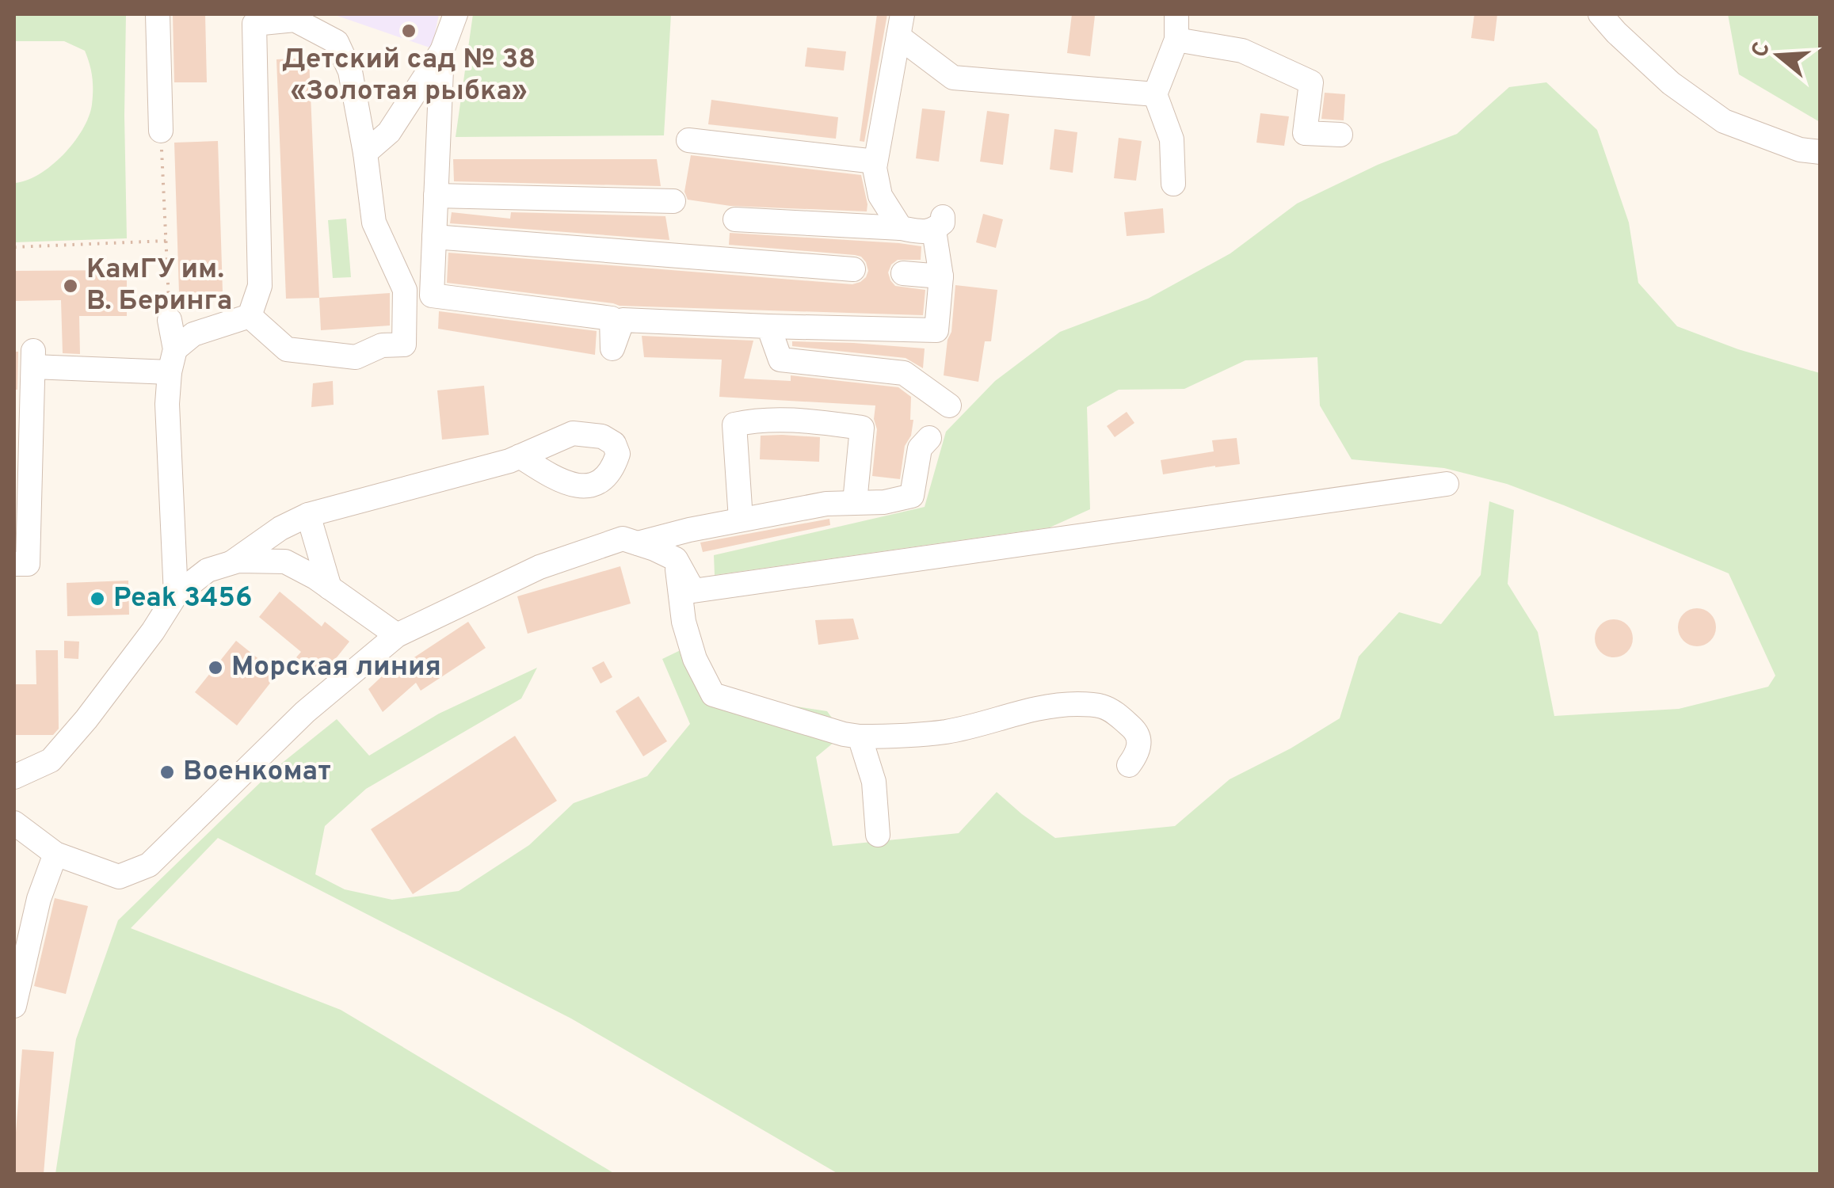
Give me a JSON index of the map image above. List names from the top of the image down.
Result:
{
  "places": [
    "Детский сад № 38 «Золотая рыбка»",
    "КамГУ им. В. Беринга",
    "Peak 3456",
    "Морская линия",
    "Военкомат"
  ],
  "north": "left"
}
